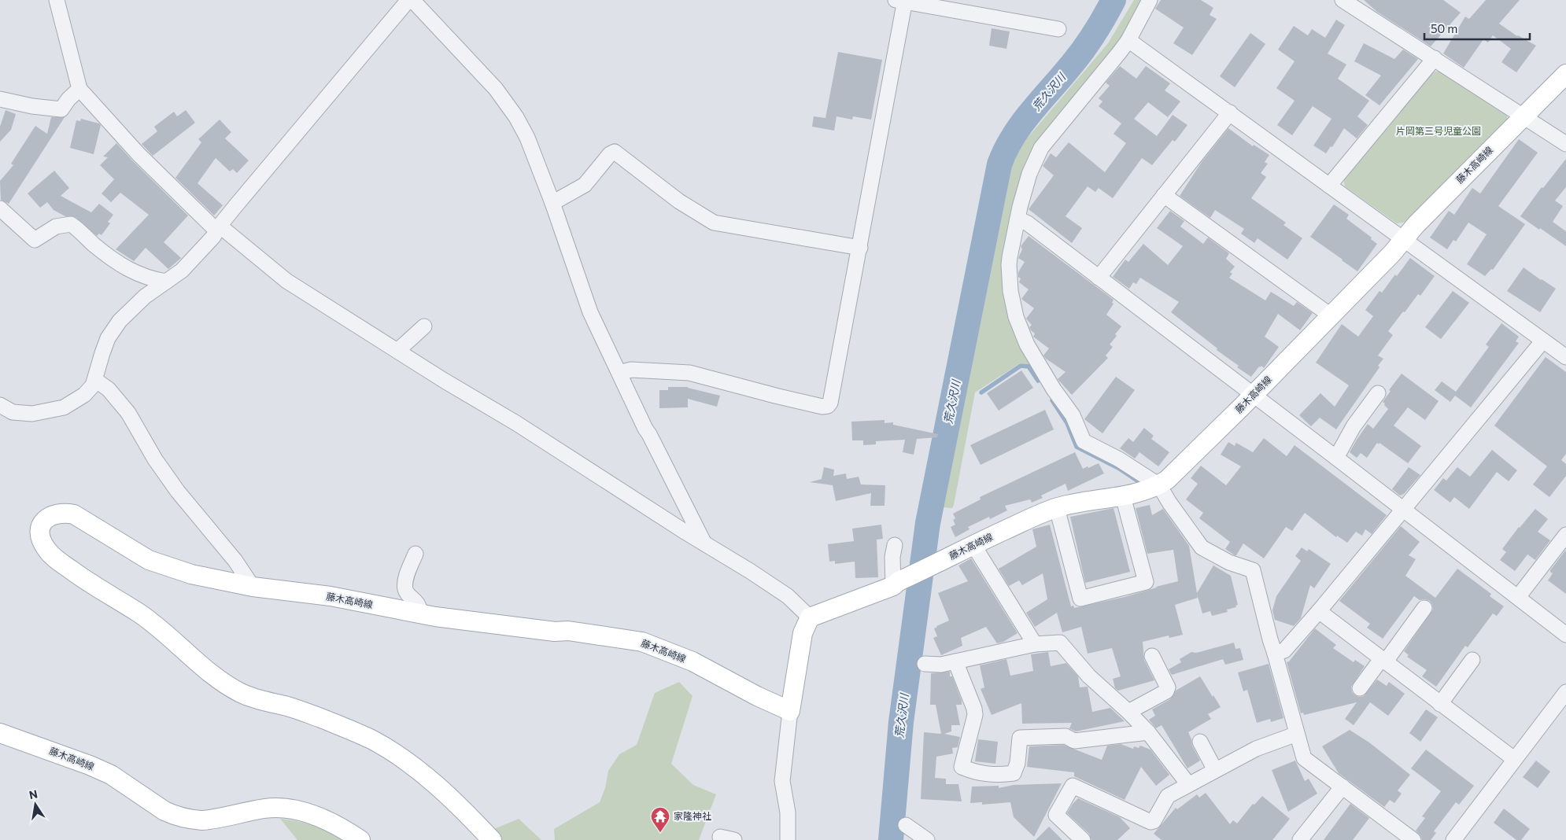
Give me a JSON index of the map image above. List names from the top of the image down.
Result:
{
  "streets": {
    "main road": ["藤木高崎線"]
  },
  "water": ["荒久沢川"],
  "parks": ["片岡第三号児童公園"],
  "places": {
    "temple": ["家隆神社"]
  },
  "scale_bar": "50 m",
  "north": "top"
}
